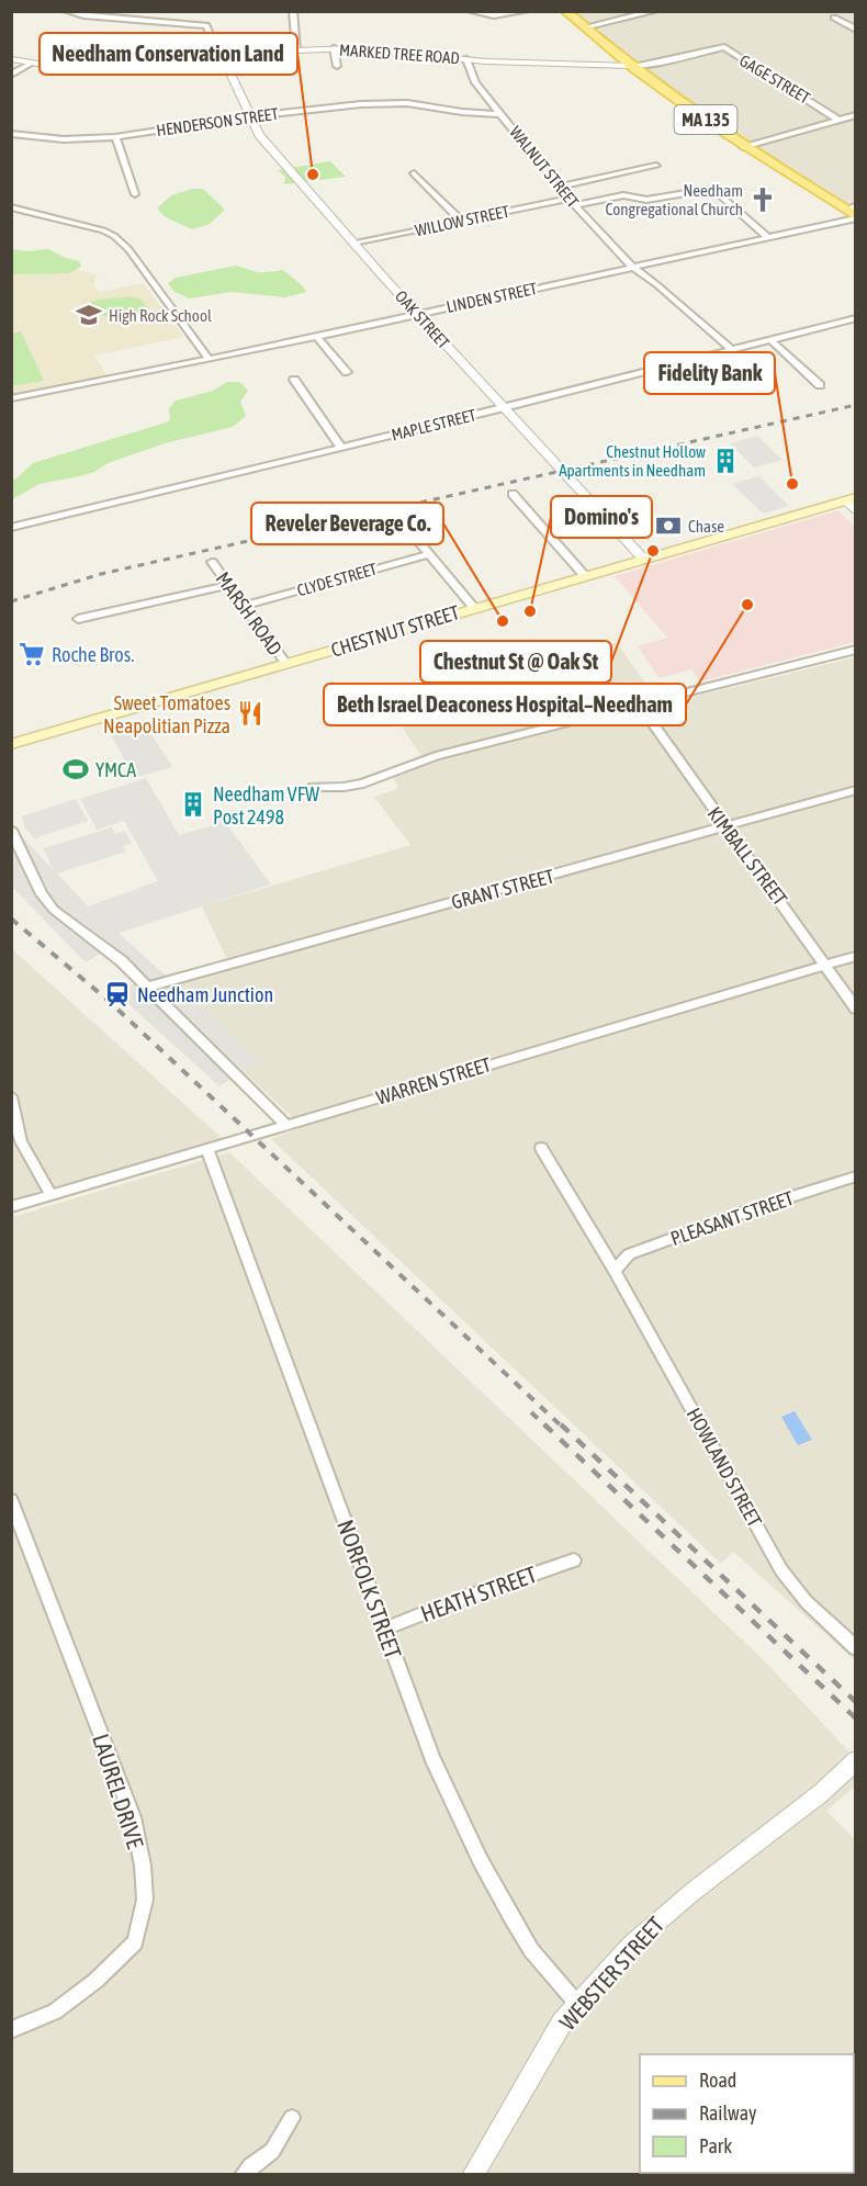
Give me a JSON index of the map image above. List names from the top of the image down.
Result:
{
  "streets": {
    "main road": ["MA 135", "CHESTNUT STREET"],
    "street": [
      "MARKED TREE ROAD",
      "GAGE STREET",
      "HENDERSON STREET",
      "WALNUT STREET",
      "WILLOW STREET",
      "LINDEN STREET",
      "OAK STREET",
      "MAPLE STREET",
      "CLYDE STREET",
      "MARSH ROAD",
      "KIMBALL STREET",
      "GRANT STREET",
      "WARREN STREET",
      "PLEASANT STREET",
      "HOWLAND STREET",
      "NORFOLK STREET",
      "HEATH STREET",
      "LAUREL DRIVE",
      "WEBSTER STREET"
    ]
  },
  "crossings": [
    ["MARKED TREE ROAD", "GAGE STREET"],
    ["MARKED TREE ROAD", "MA 135"],
    ["MARKED TREE ROAD", "WALNUT STREET"],
    ["MARKED TREE ROAD", "OAK STREET"],
    ["GAGE STREET", "MA 135"],
    ["MA 135", "LINDEN STREET"],
    ["HENDERSON STREET", "WALNUT STREET"],
    ["HENDERSON STREET", "OAK STREET"],
    ["WALNUT STREET", "WILLOW STREET"],
    ["WALNUT STREET", "LINDEN STREET"],
    ["WALNUT STREET", "MAPLE STREET"],
    ["WILLOW STREET", "LINDEN STREET"],
    ["WILLOW STREET", "OAK STREET"],
    ["LINDEN STREET", "OAK STREET"],
    ["OAK STREET", "MAPLE STREET"],
    ["OAK STREET", "CHESTNUT STREET"],
    ["CLYDE STREET", "MARSH ROAD"],
    ["MARSH ROAD", "CHESTNUT STREET"],
    ["KIMBALL STREET", "GRANT STREET"],
    ["KIMBALL STREET", "WARREN STREET"],
    ["WARREN STREET", "NORFOLK STREET"],
    ["PLEASANT STREET", "HOWLAND STREET"],
    ["NORFOLK STREET", "HEATH STREET"],
    ["NORFOLK STREET", "WEBSTER STREET"]
  ],
  "places": {
    "other": [
      "Needham Conservation Land",
      "Fidelity Bank",
      "Chestnut St @ Oak St",
      "Beth Israel Deaconess Hospital–Needham",
      "Domino's",
      "Reveler Beverage Co."
    ],
    "church": ["Needham Congregational Church"],
    "school or university": ["High Rock School"],
    "building": ["Chestnut Hollow Apartments in Needham", "Needham VFW Post 2498"],
    "bank": ["Chase"],
    "supermarket": ["Roche Bros."],
    "restaurant": ["Sweet Tomatoes Neapolitian Pizza"],
    "sports": ["YMCA"],
    "station": ["Needham Junction"]
  },
  "legend": ["Road", "Railway", "Park"]
}
